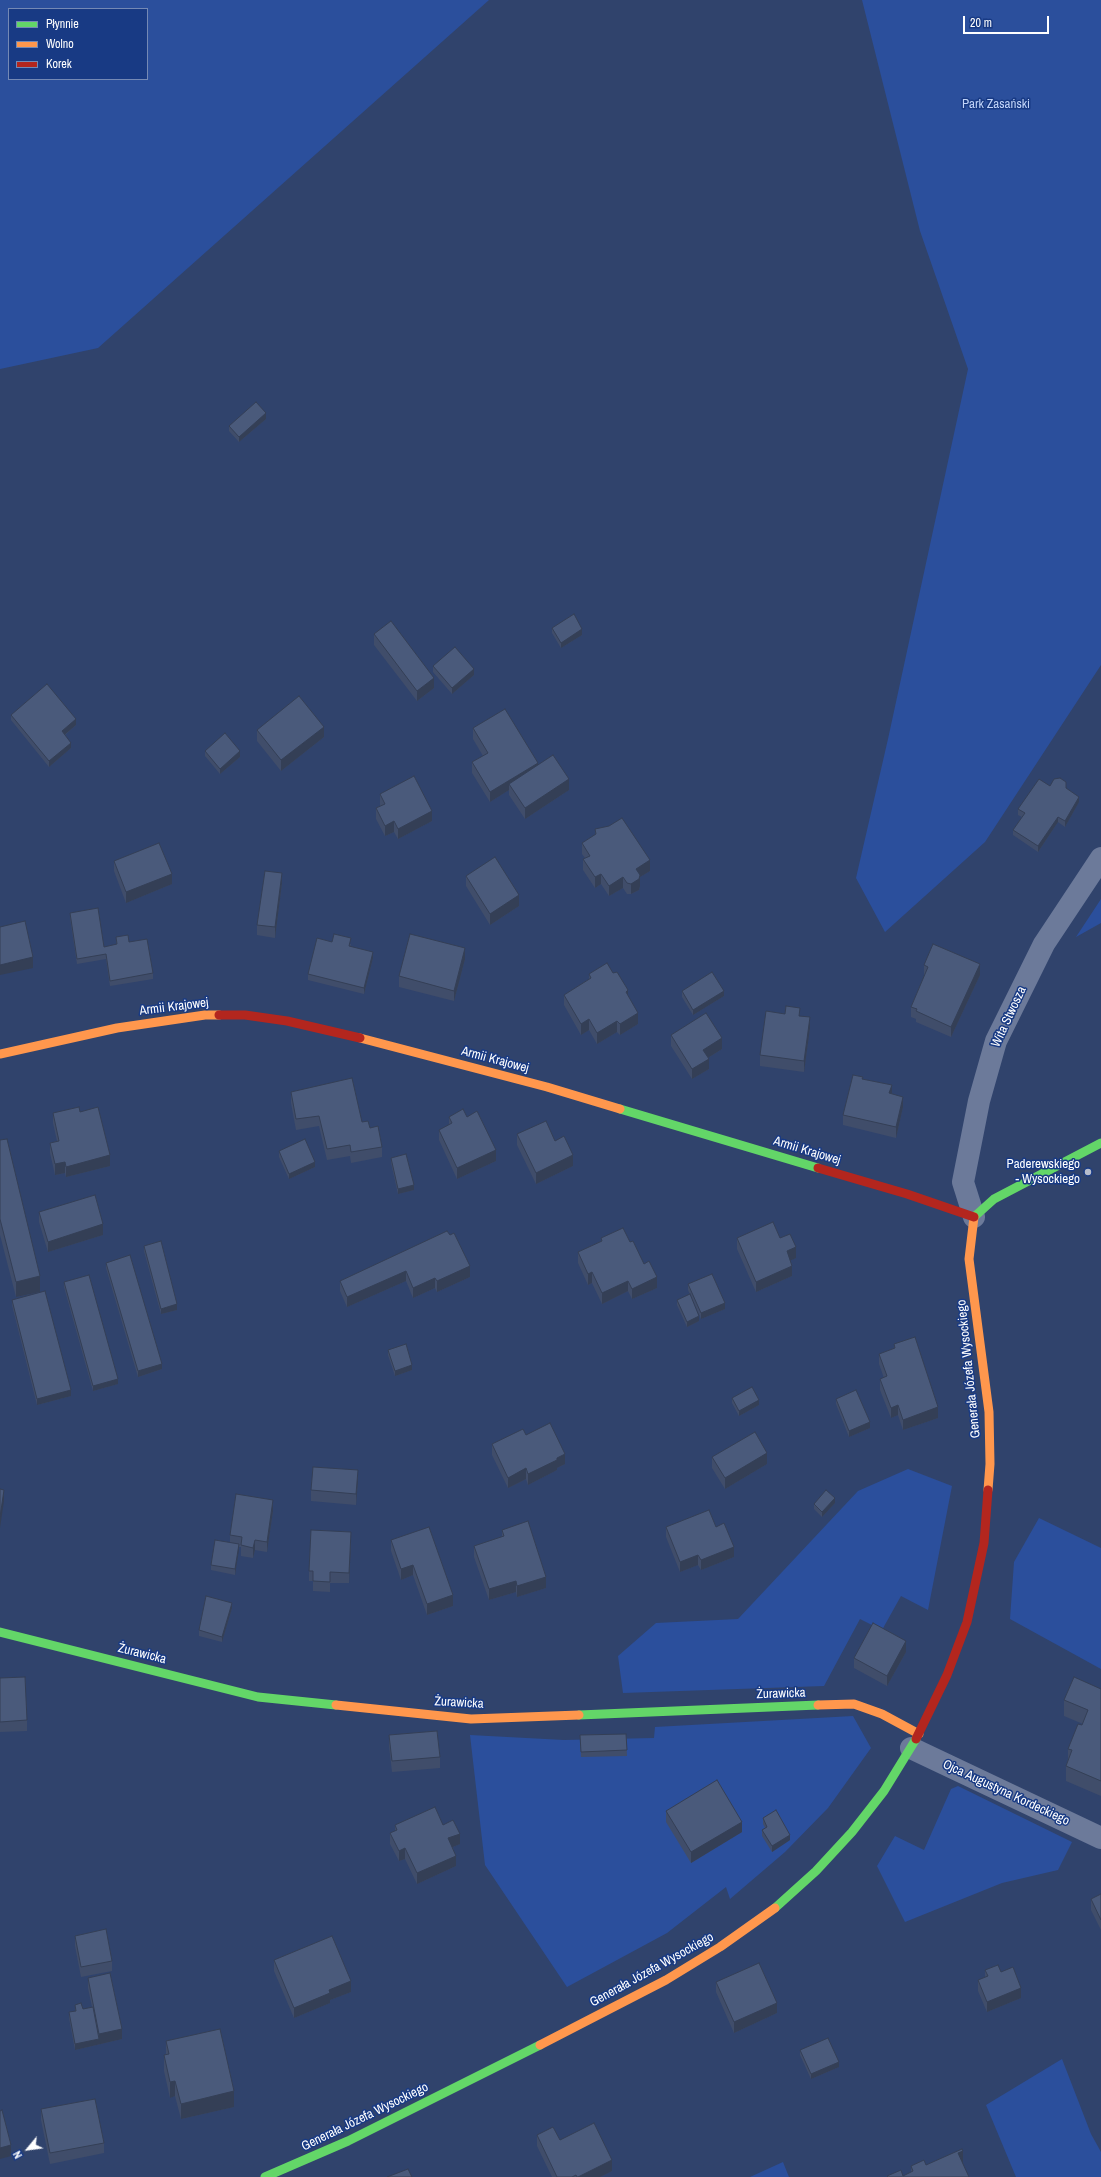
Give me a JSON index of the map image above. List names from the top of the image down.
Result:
{
  "streets": {
    "street": [
      "Armii Krajowej",
      "Wita Stwosza",
      "Generała Józefa Wysockiego",
      "Żurawicka",
      "Ojca Augustyna Kordeckiego"
    ]
  },
  "crossings": [
    ["Armii Krajowej", "Wita Stwosza"],
    ["Armii Krajowej", "Generała Józefa Wysockiego"],
    ["Wita Stwosza", "Generała Józefa Wysockiego"],
    ["Generała Józefa Wysockiego", "Żurawicka"],
    ["Generała Józefa Wysockiego", "Ojca Augustyna Kordeckiego"],
    ["Żurawicka", "Ojca Augustyna Kordeckiego"]
  ],
  "parks": ["Park Zasański"],
  "places": ["Paderewskiego - Wysockiego"],
  "legend": ["Płynnie", "Wolno", "Korek"],
  "scale_bar": "20 m",
  "north": "bottom left"
}
